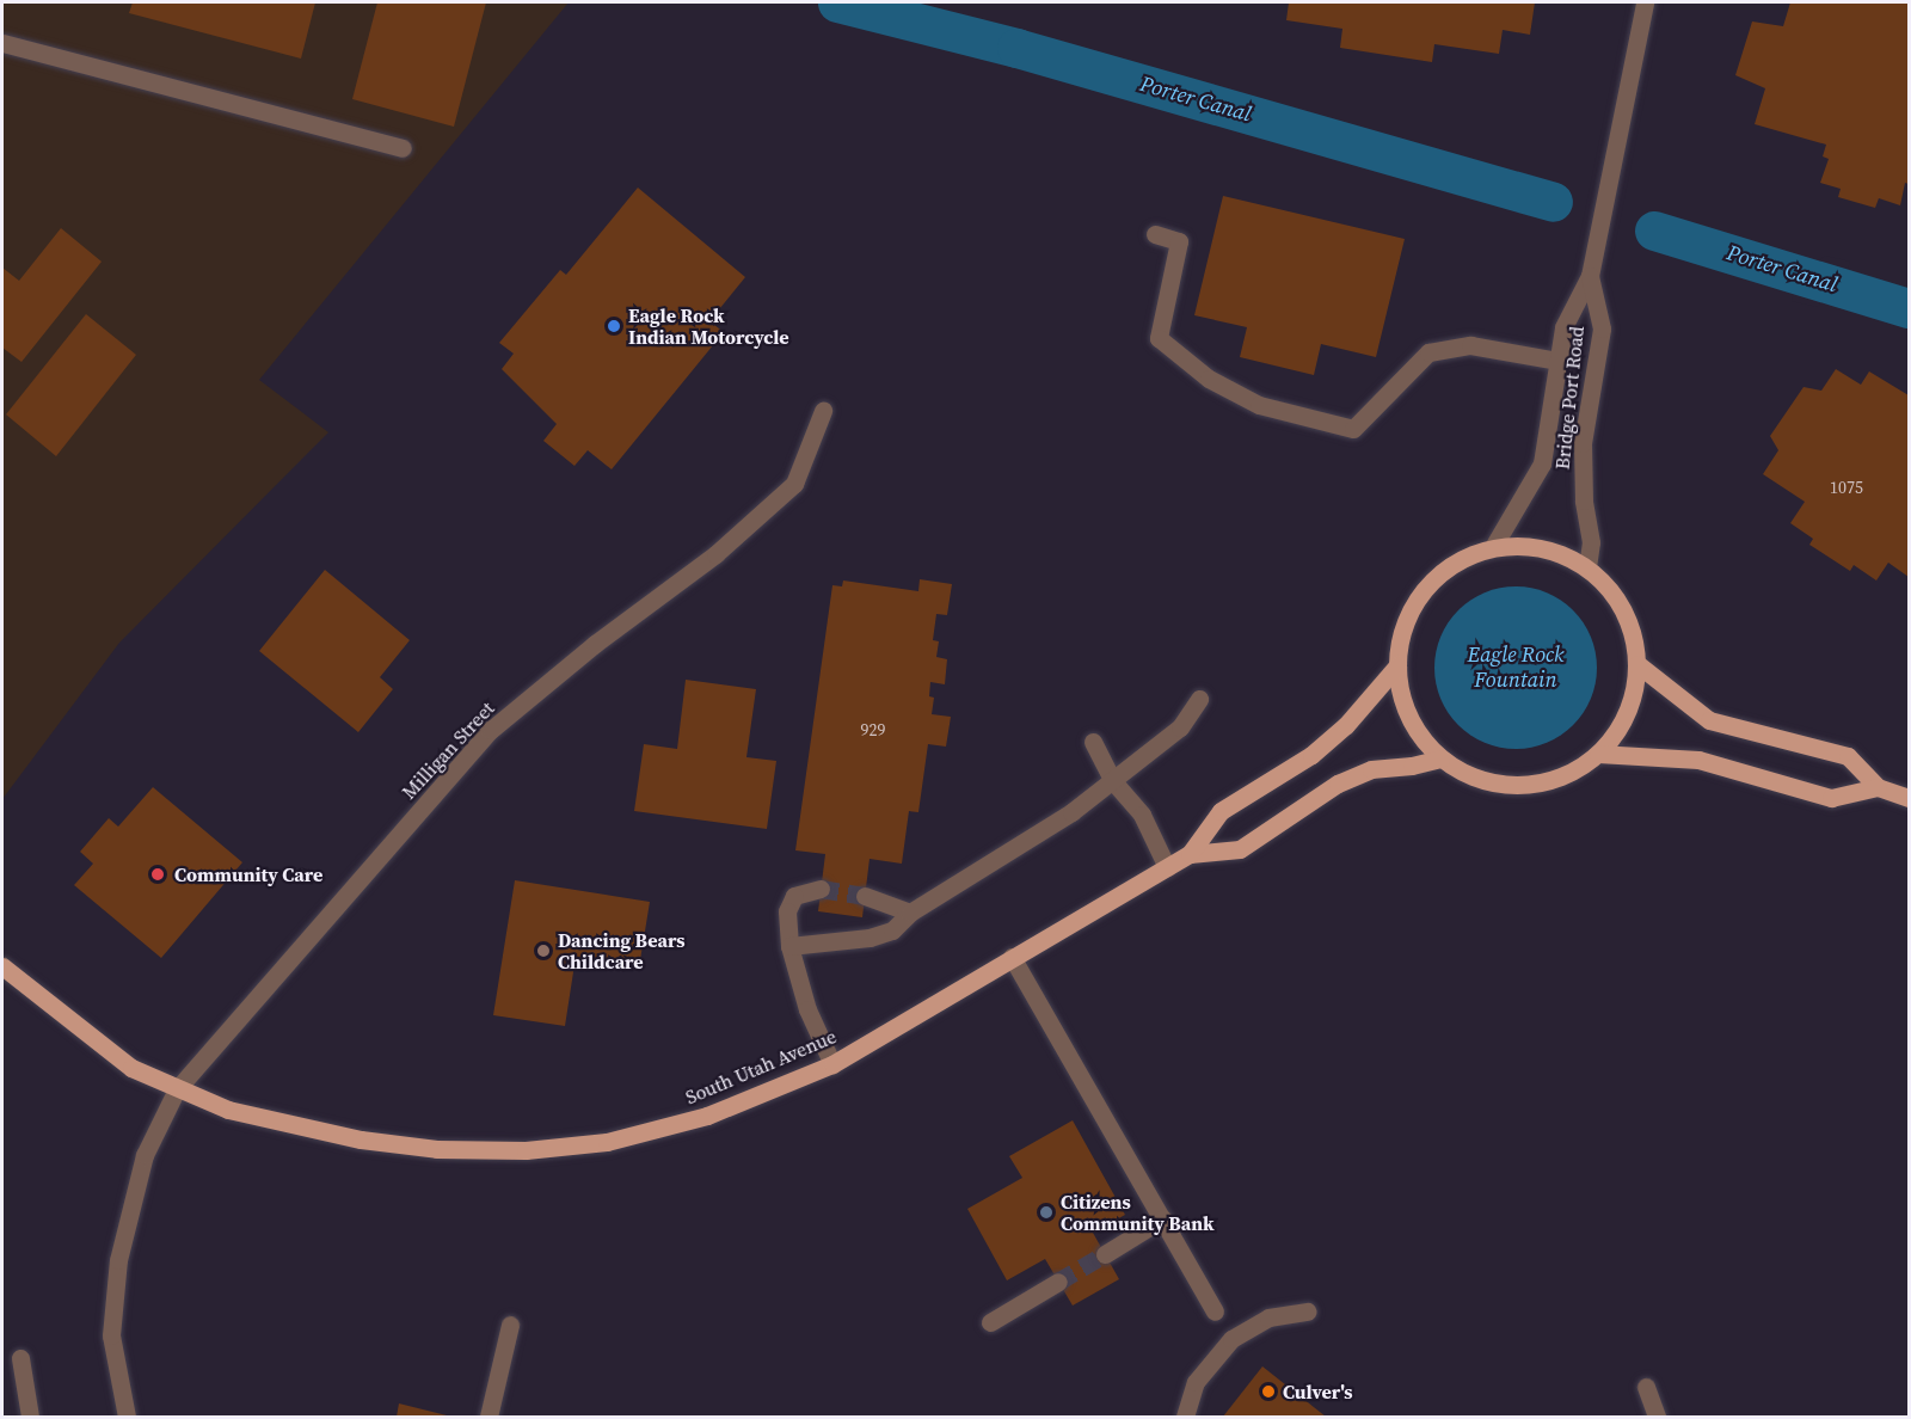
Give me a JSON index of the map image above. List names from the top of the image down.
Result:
{
  "streets": {
    "main road": ["South Utah Avenue"],
    "street": ["Bridge Port Road", "Milligan Street"]
  },
  "crossings": [
    ["Bridge Port Road", "South Utah Avenue"],
    ["Milligan Street", "South Utah Avenue"]
  ],
  "water": ["Porter Canal", "Eagle Rock Fountain"],
  "places": [
    "Eagle Rock Indian Motorcycle",
    "Community Care",
    "Dancing Bears Childcare",
    "Citizens Community Bank",
    "Culver's"
  ],
  "house_numbers": ["1075", "929"]
}
